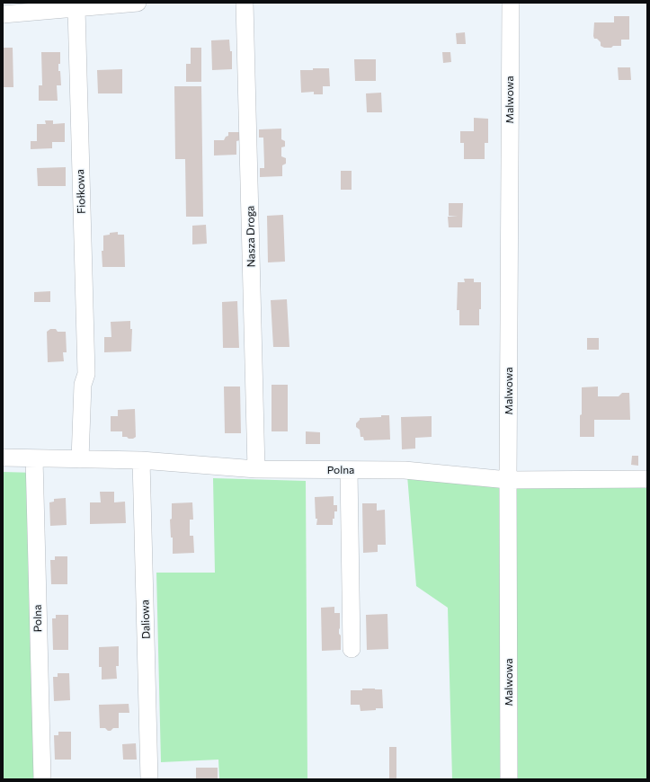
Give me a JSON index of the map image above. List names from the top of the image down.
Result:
{
  "streets": {
    "street": [
      "Malwowa",
      "Fiołkowa",
      "Nasza Droga",
      "Polna",
      "Daliowa"
    ]
  },
  "crossings": [
    ["Malwowa", "Polna"],
    ["Fiołkowa", "Polna"],
    ["Nasza Droga", "Polna"],
    ["Polna", "Daliowa"]
  ]
}
